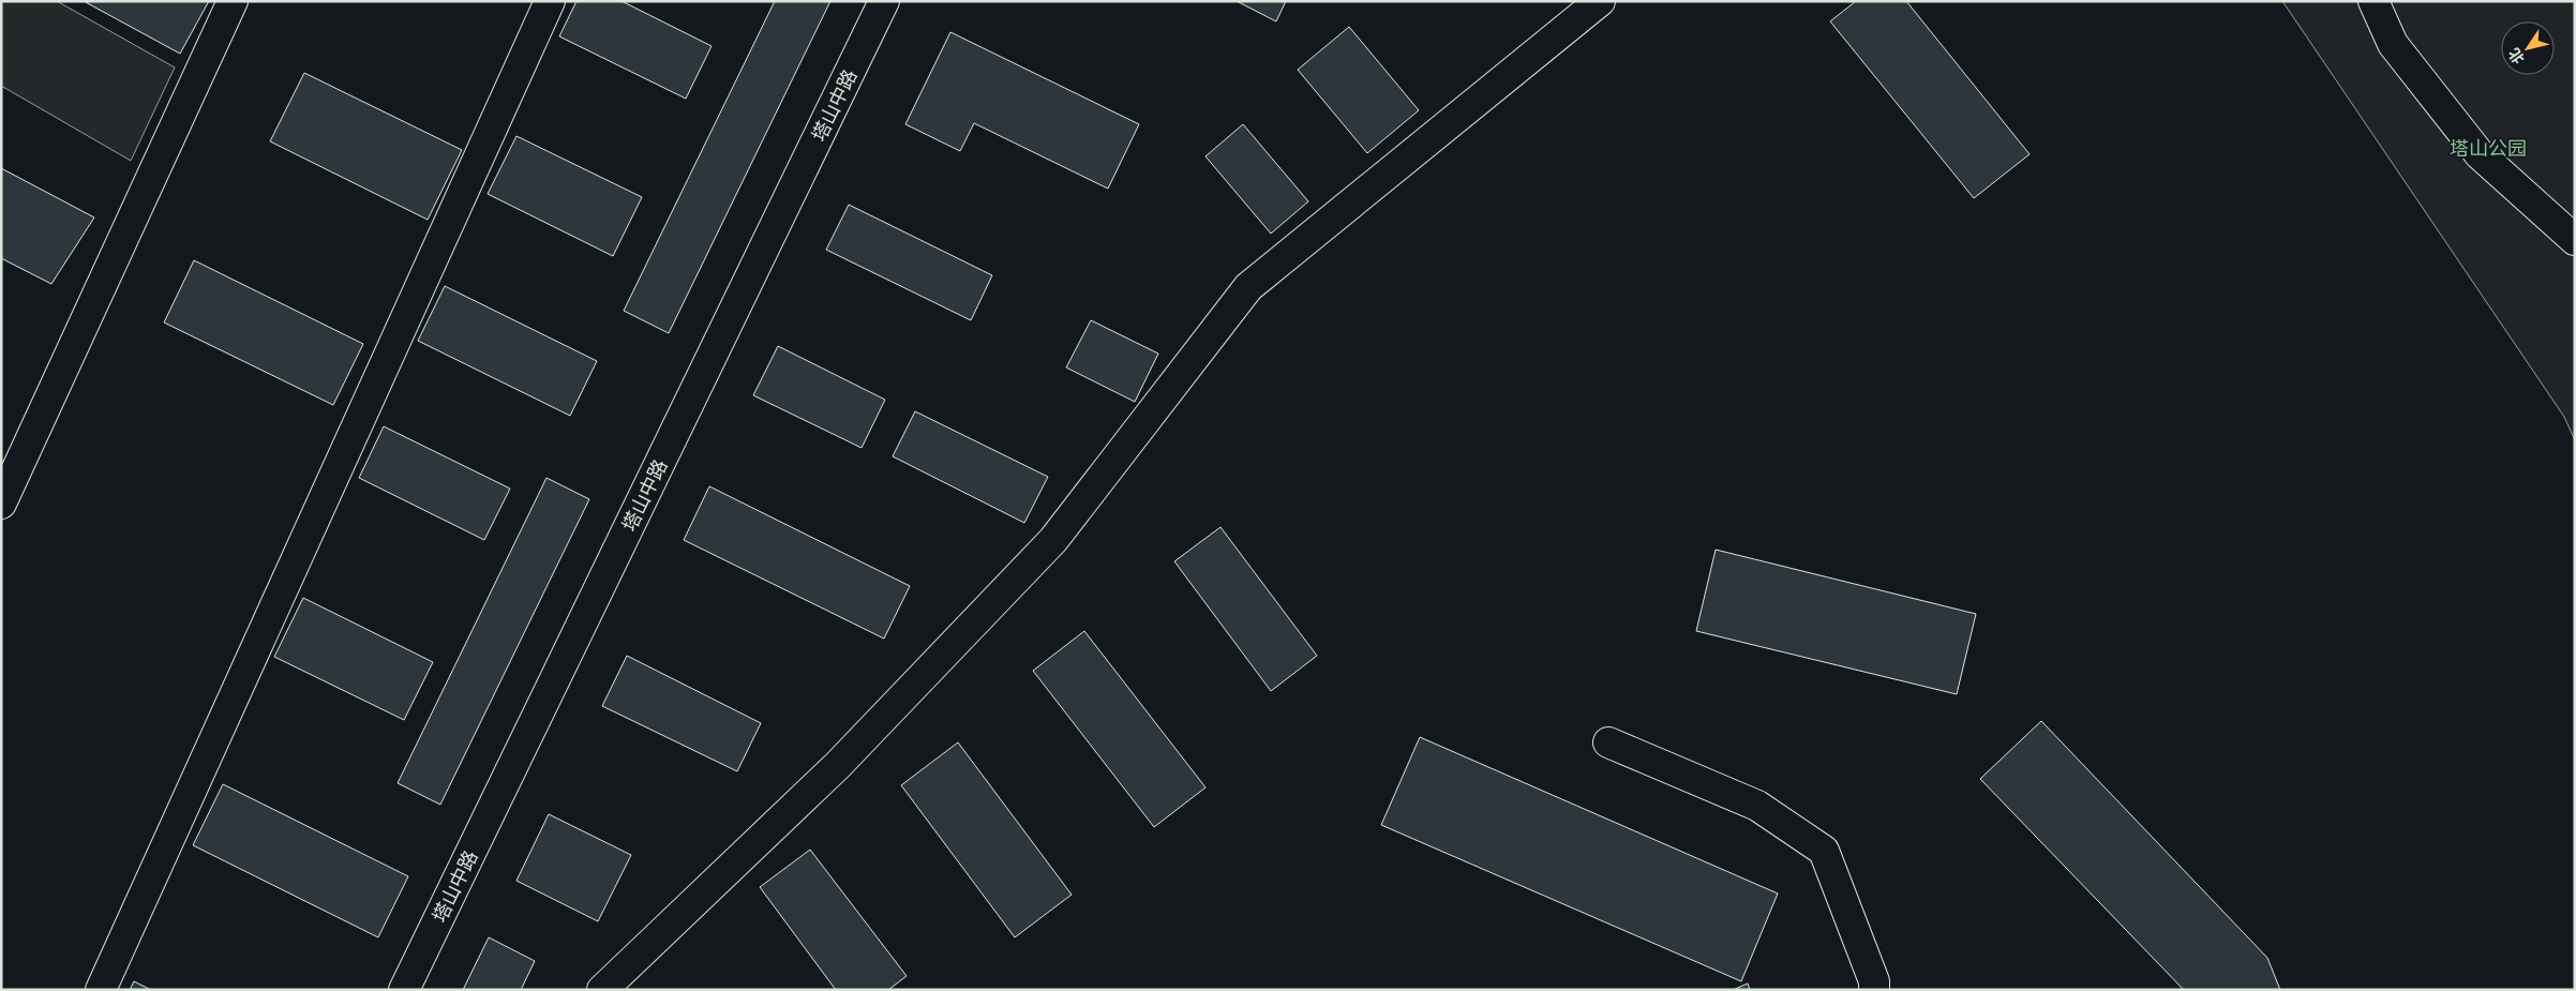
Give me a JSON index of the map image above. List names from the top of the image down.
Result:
{
  "streets": {
    "street": ["塔山中路"]
  },
  "parks": ["塔山公园"],
  "north": "bottom left"
}
